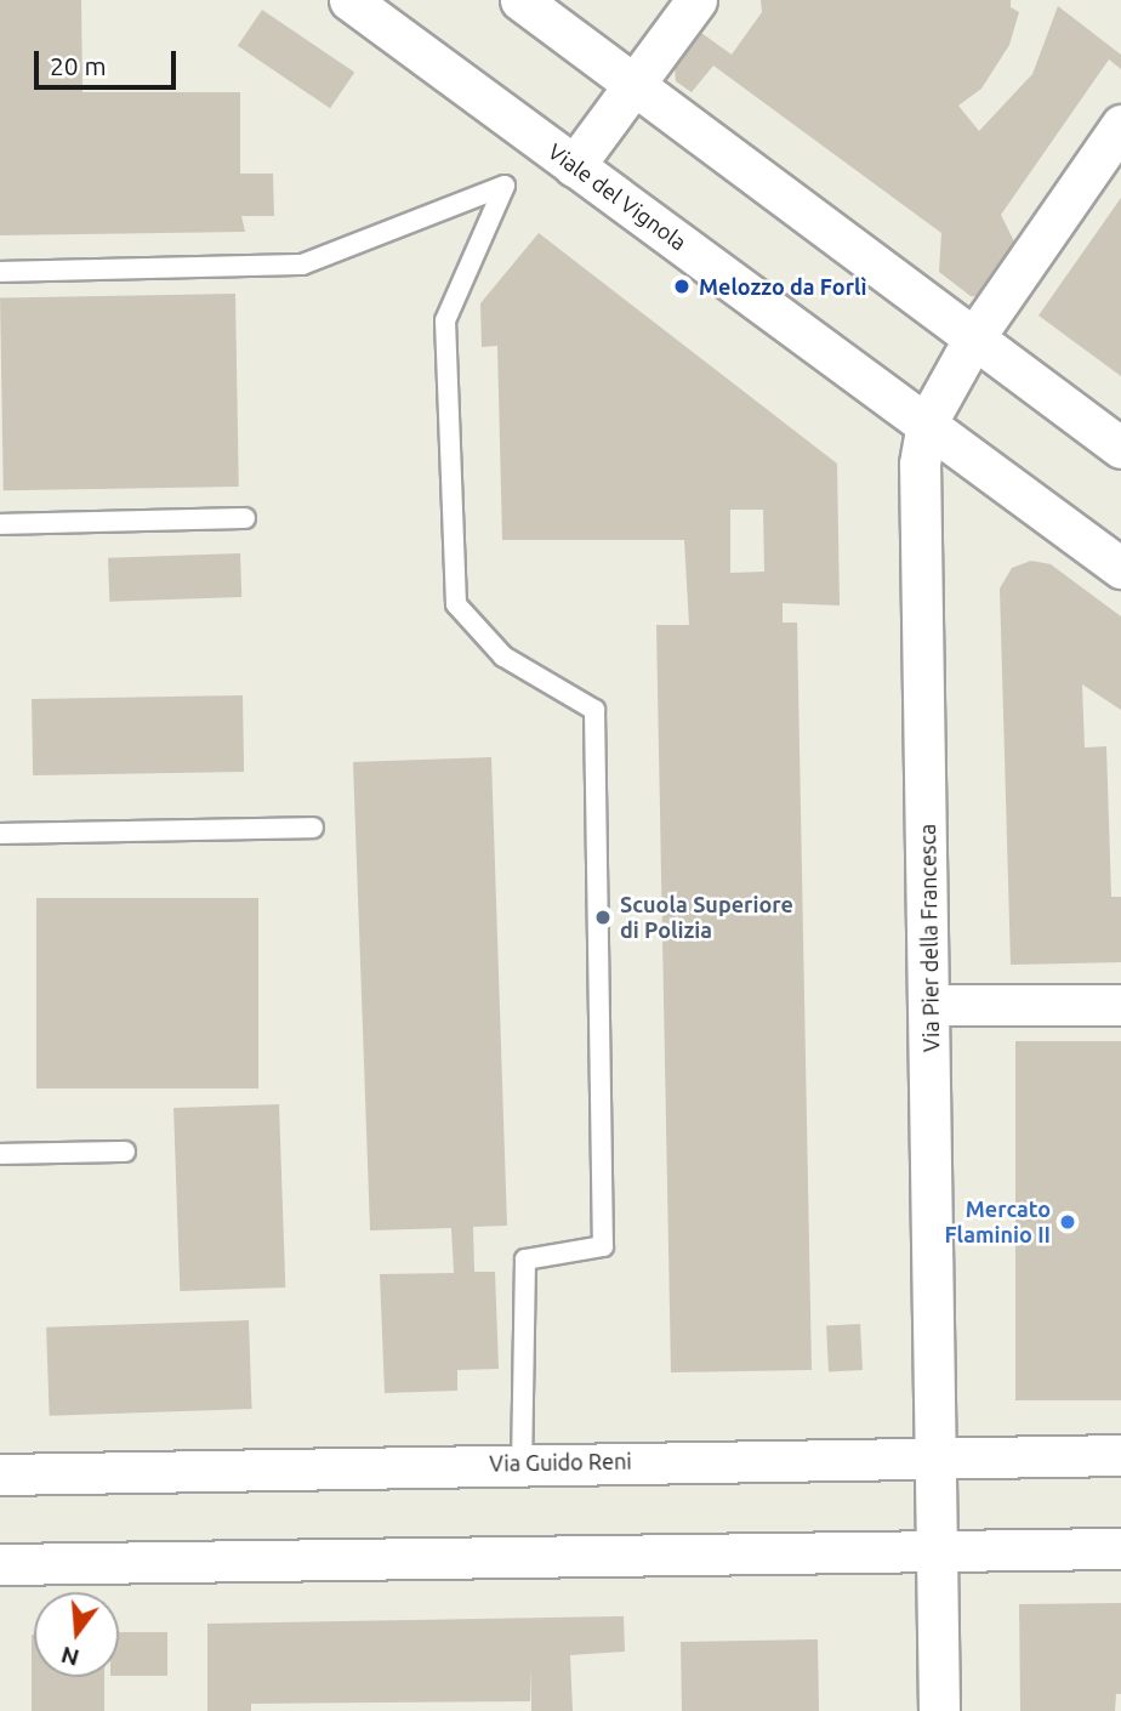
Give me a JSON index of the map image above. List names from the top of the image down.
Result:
{
  "streets": {
    "street": ["Viale del Vignola", "Via Pier della Francesca", "Via Guido Reni"]
  },
  "crossings": [
    ["Viale del Vignola", "Via Pier della Francesca"],
    ["Via Pier della Francesca", "Via Guido Reni"]
  ],
  "places": ["Melozzo da Forlì", "Scuola Superiore di Polizia", "Mercato Flaminio II"],
  "scale_bar": "20 m",
  "north": "bottom"
}
